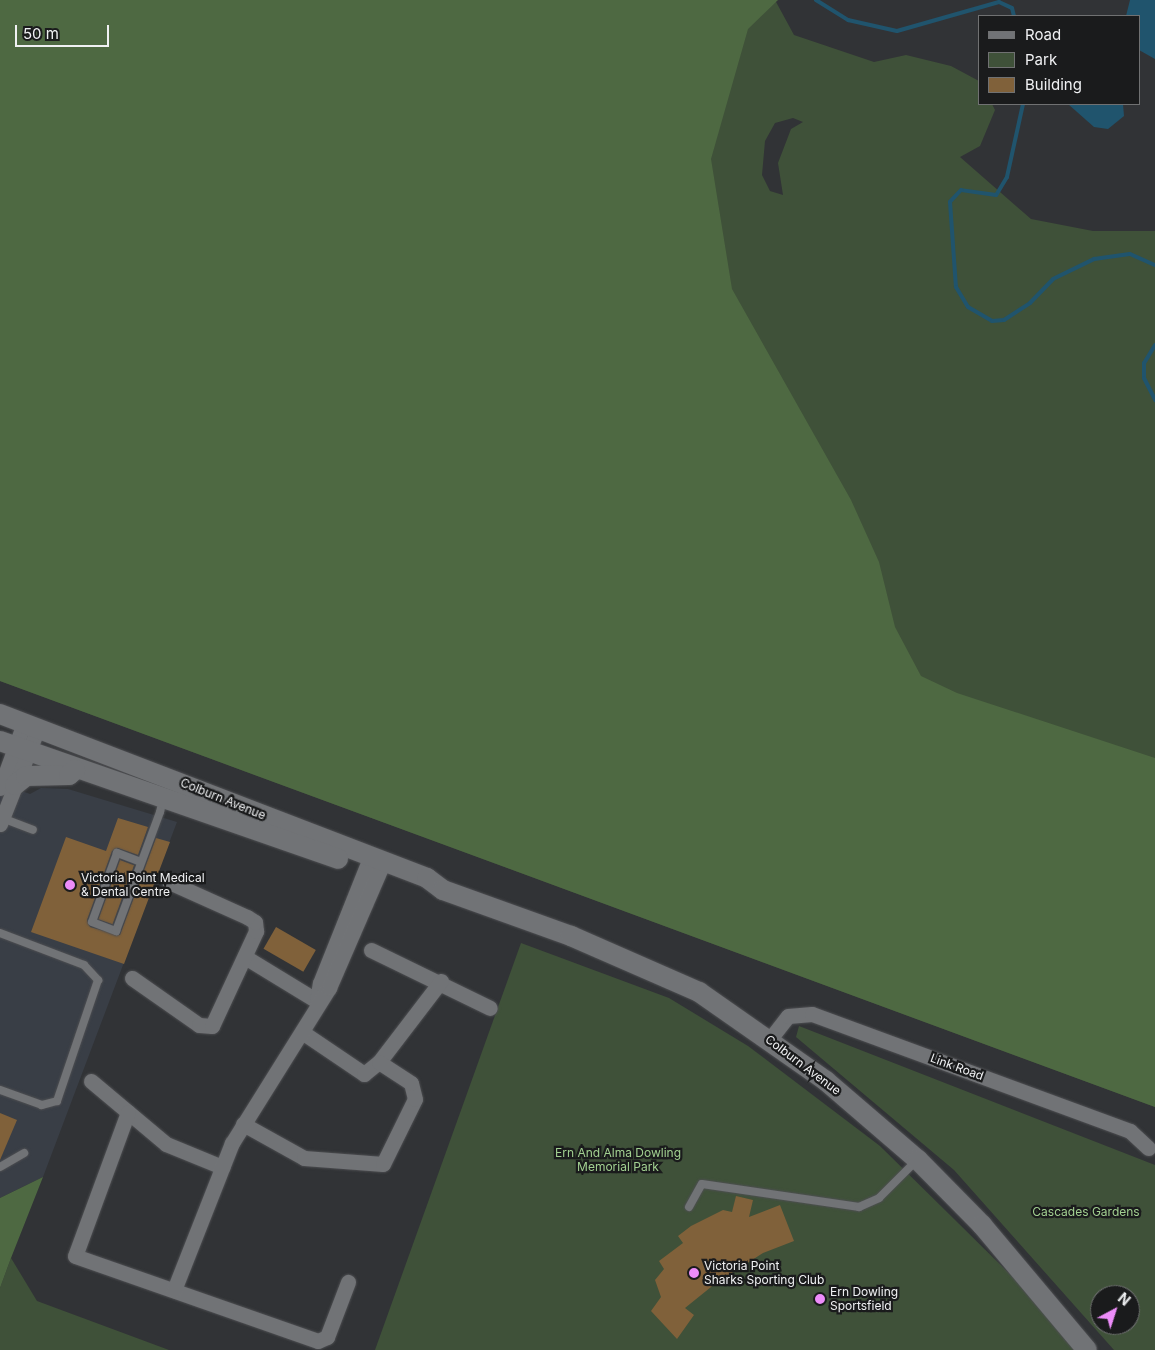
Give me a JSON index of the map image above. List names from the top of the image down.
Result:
{
  "streets": {
    "main road": ["Colburn Avenue"],
    "street": ["Link Road"]
  },
  "crossings": [
    ["Colburn Avenue", "Link Road"]
  ],
  "parks": ["Ern And Alma Dowling Memorial Park", "Cascades Gardens"],
  "places": ["Victoria Point Medical & Dental Centre", "Victoria Point Sharks Sporting Club", "Ern Dowling Sportsfield"],
  "legend": ["Road", "Park", "Building"],
  "scale_bar": "50 m",
  "north": "top right"
}
